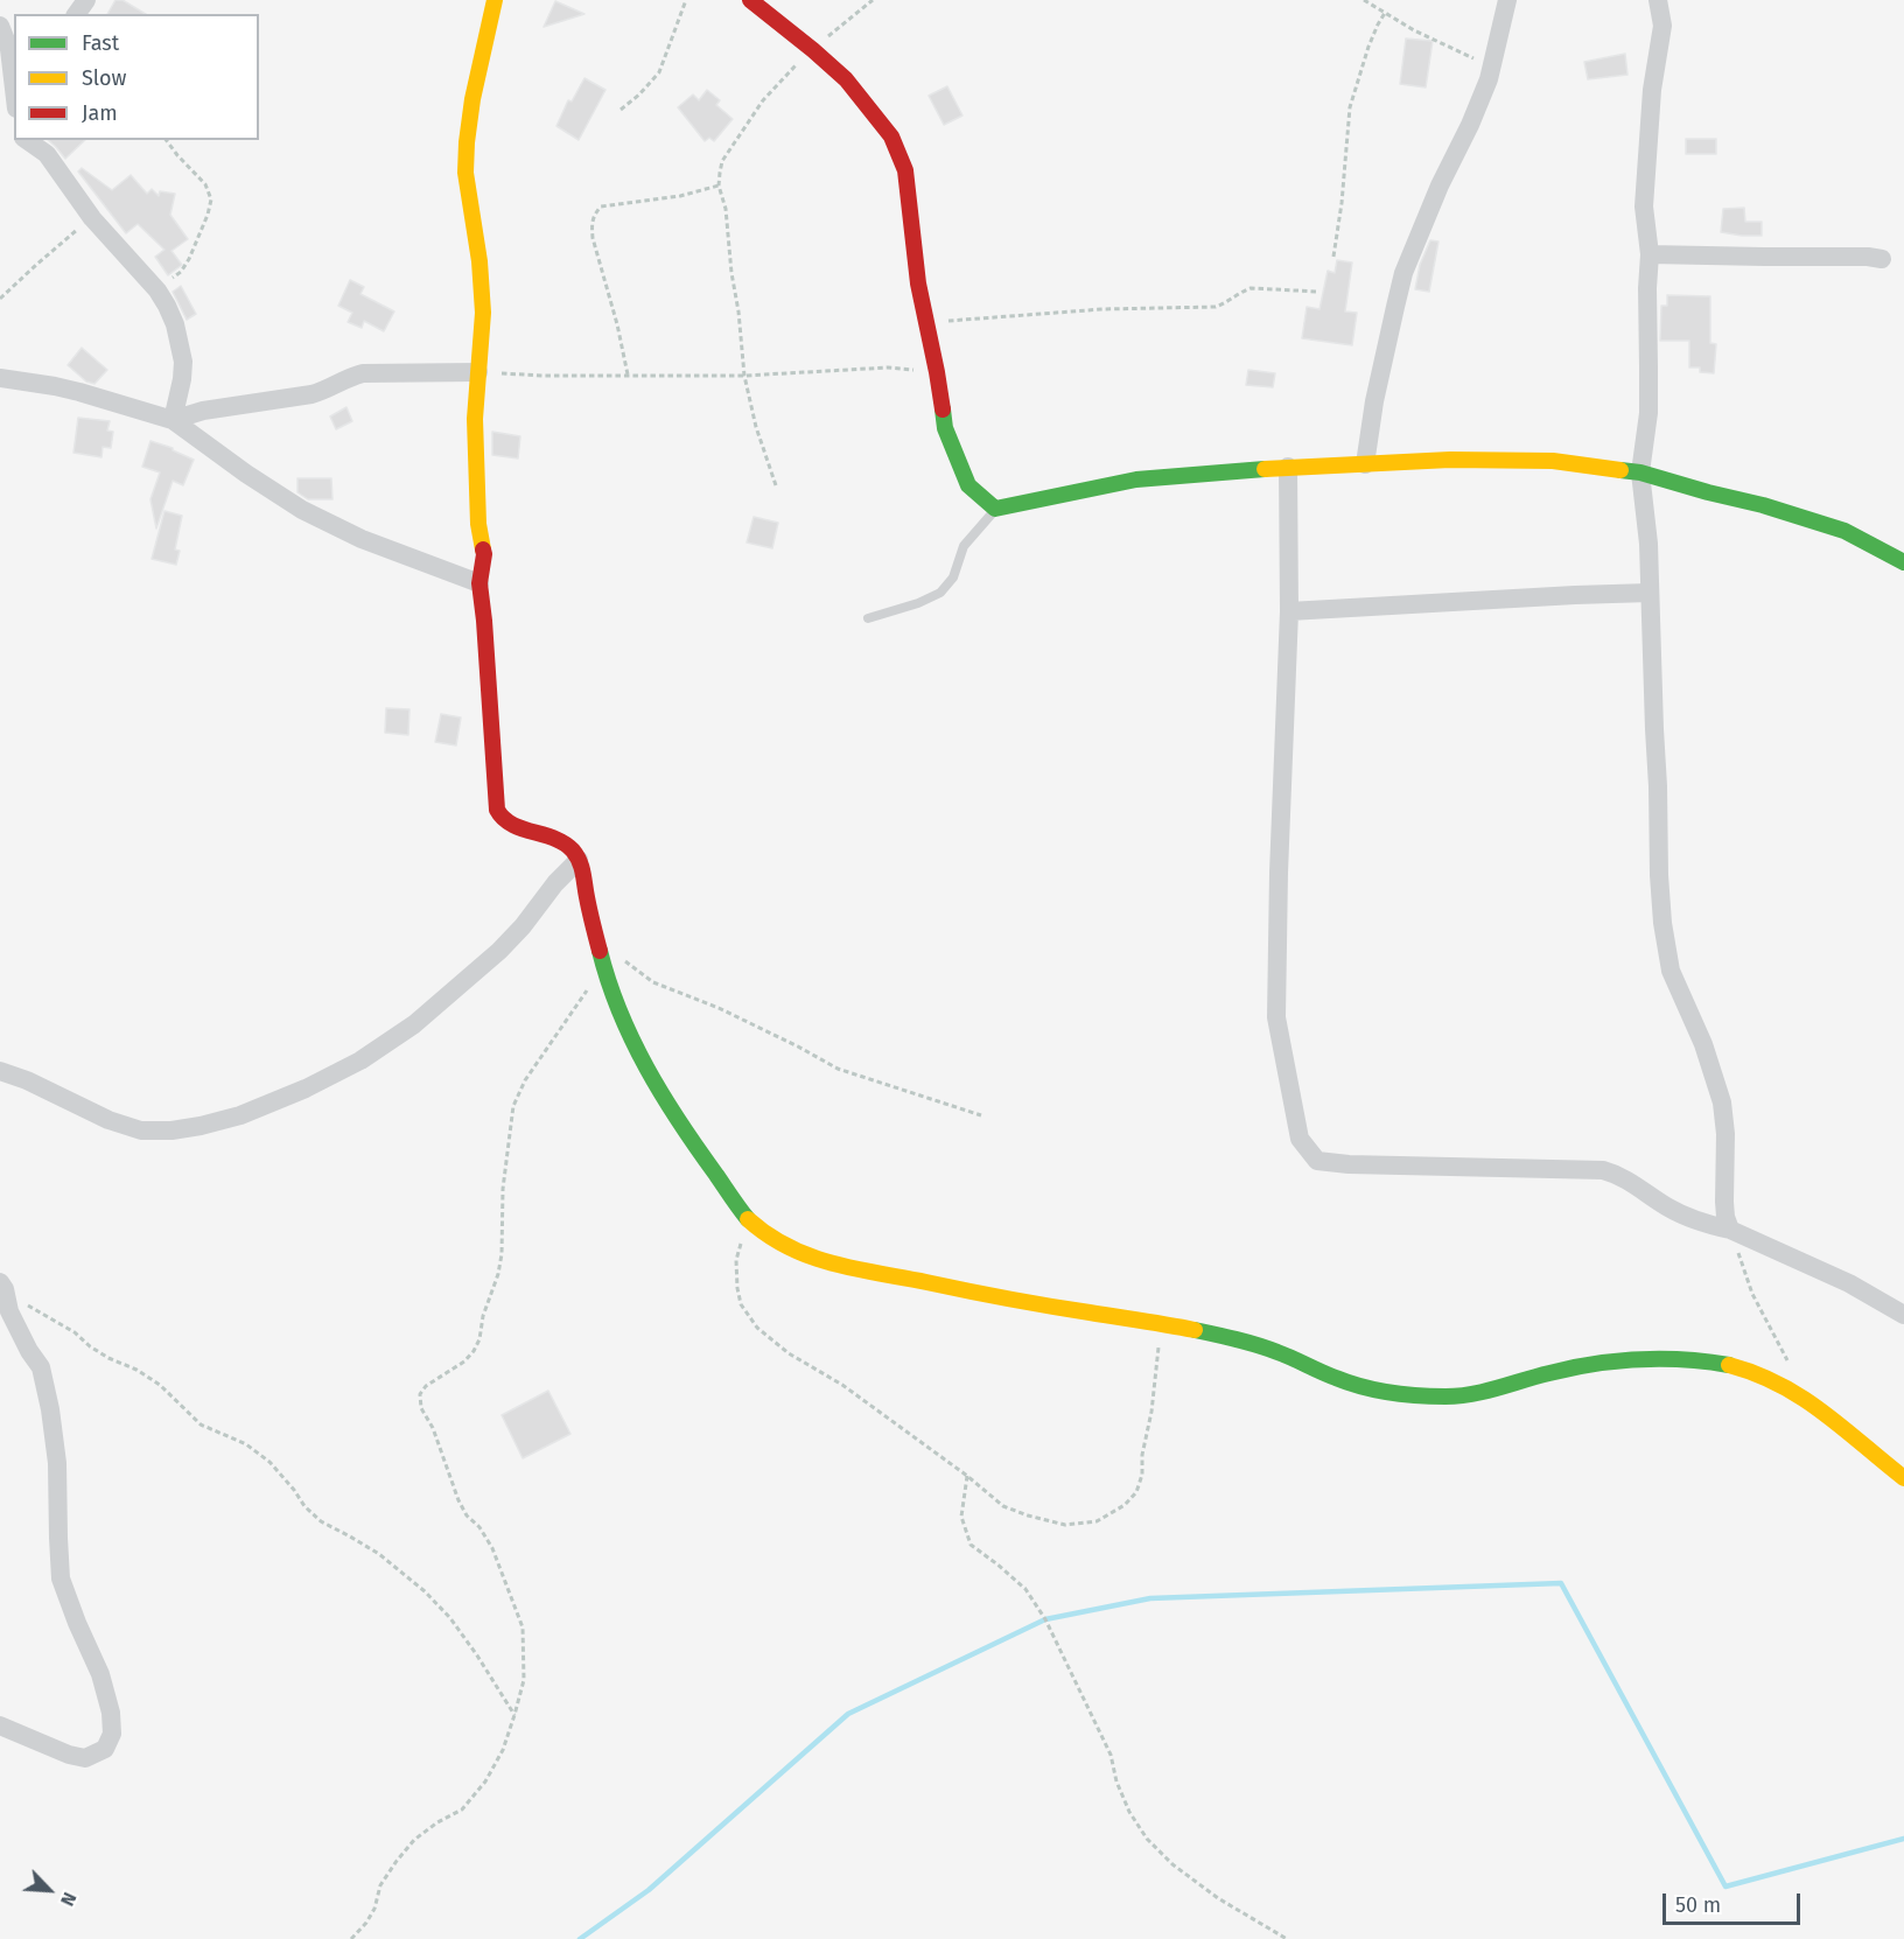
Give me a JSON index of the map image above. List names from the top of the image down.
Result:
{
  "legend": ["Fast", "Slow", "Jam"],
  "scale_bar": "50 m",
  "north": "bottom right"
}
